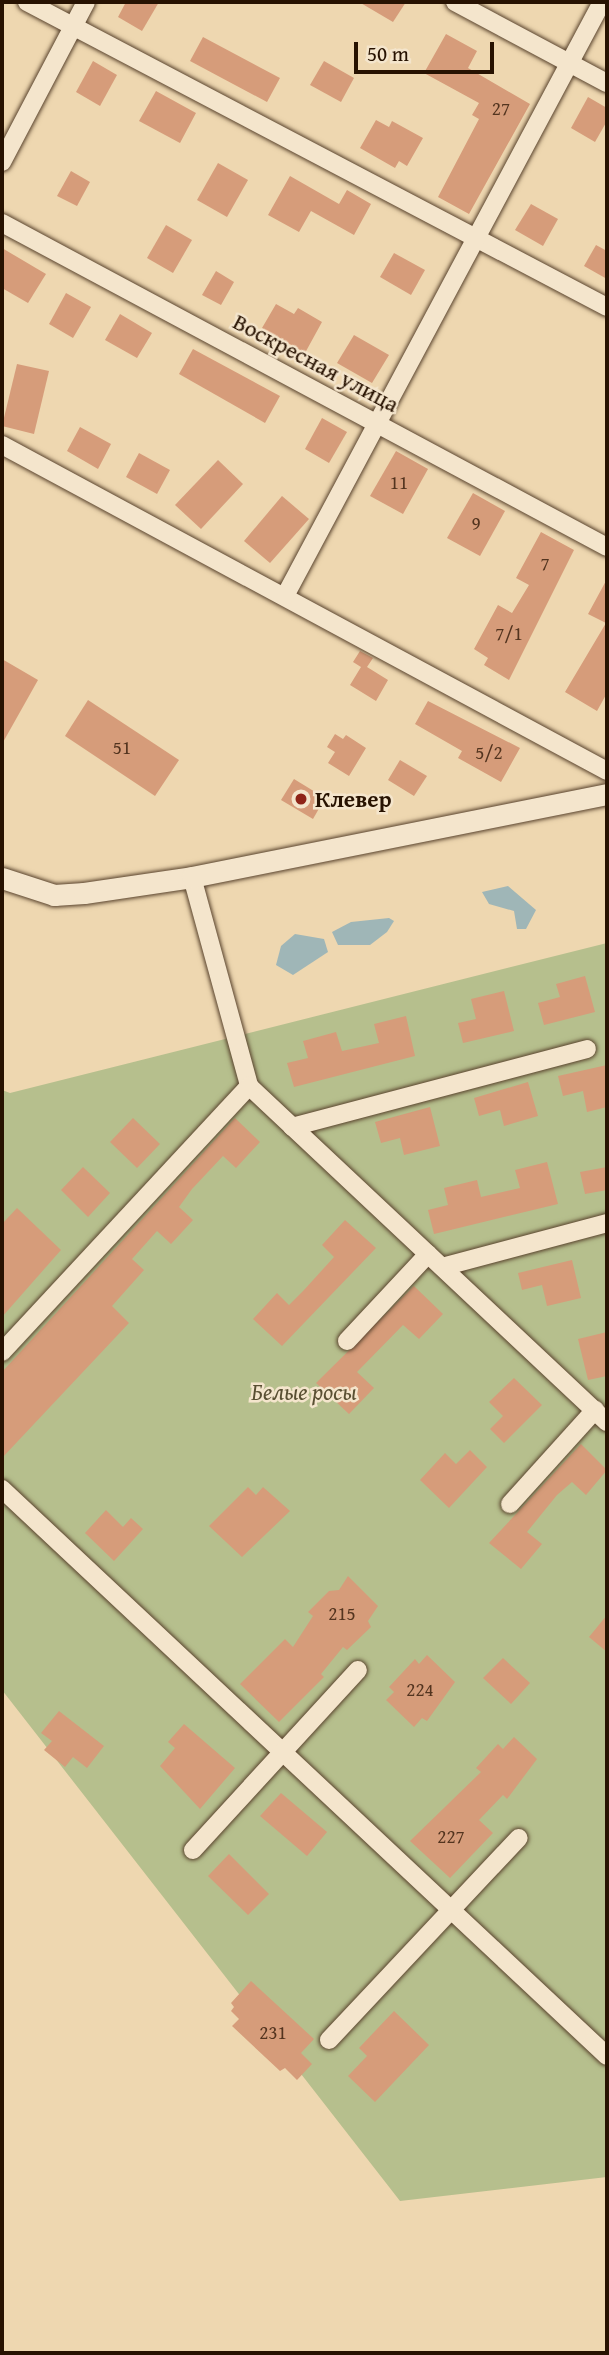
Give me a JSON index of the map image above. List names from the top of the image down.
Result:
{
  "streets": {
    "street": ["Воскресная улица"]
  },
  "parks": ["Белые росы"],
  "places": ["Клевер"],
  "house_numbers": [
    "27",
    "11",
    "9",
    "7",
    "7/1",
    "51",
    "5/2",
    "215",
    "224",
    "227",
    "231"
  ],
  "scale_bar": "50 m"
}
